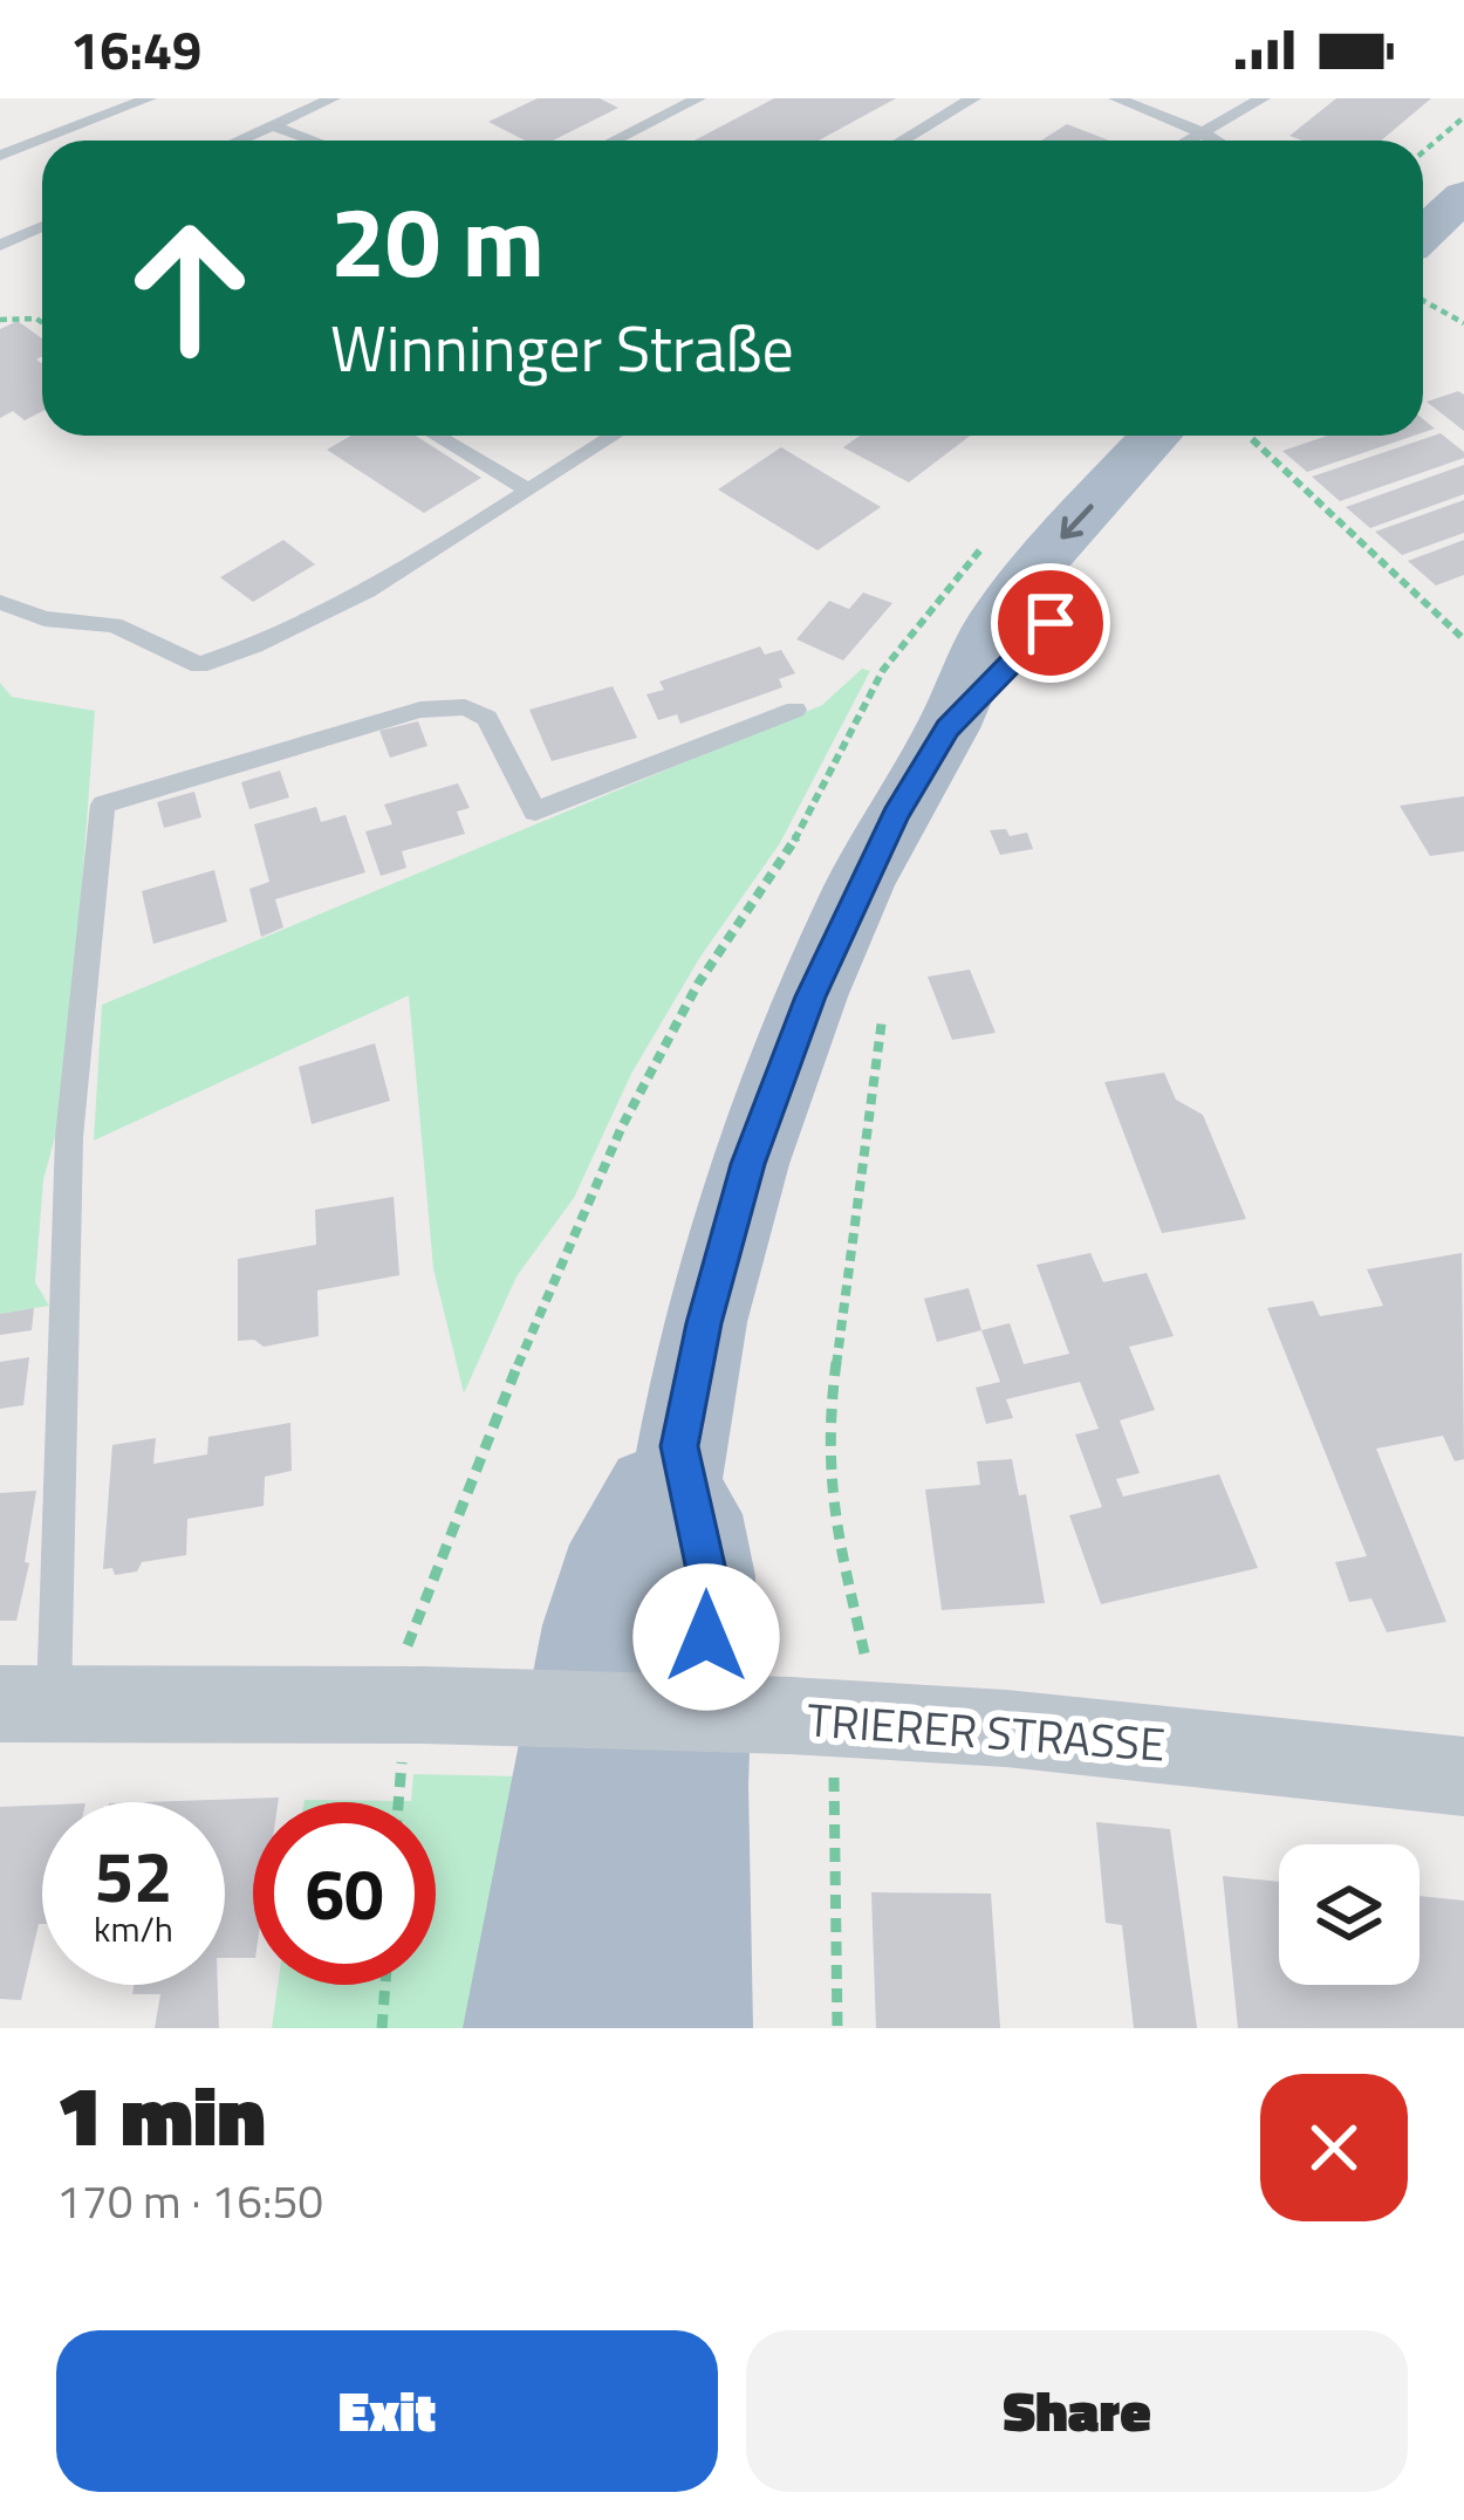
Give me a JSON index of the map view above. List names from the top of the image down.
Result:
{
  "streets": {
    "street": ["TRIERER STRASSE"]
  },
  "page": {
    "status": "16:49",
    "turn": ["20 m", "Winninger Straße"],
    "speed": "52 km/h",
    "limit": "60",
    "heading": ["1 min", "170 m · 16:50"],
    "buttons": ["Exit", "Share"]
  }
}
